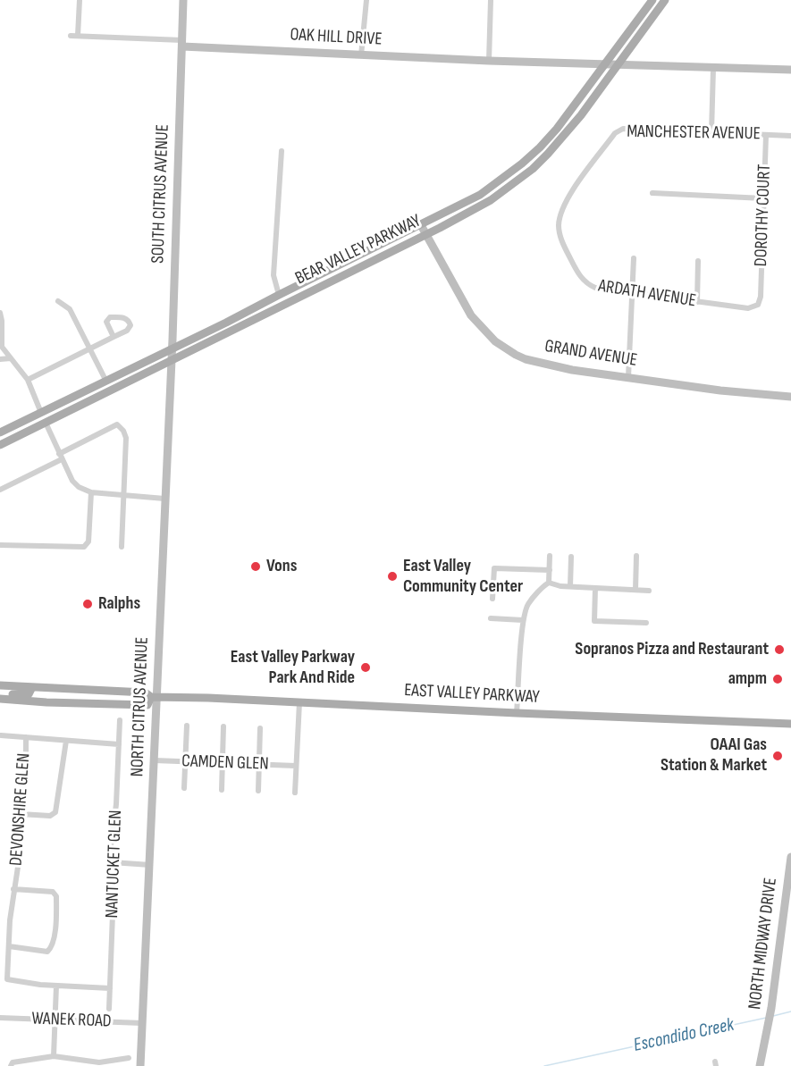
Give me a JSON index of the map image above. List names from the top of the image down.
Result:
{
  "streets": {
    "main road": ["BEAR VALLEY PARKWAY", "EAST VALLEY PARKWAY"],
    "street": [
      "OAK HILL DRIVE",
      "MANCHESTER AVENUE",
      "SOUTH CITRUS AVENUE",
      "DOROTHY COURT",
      "ARDATH AVENUE",
      "GRAND AVENUE",
      "NORTH CITRUS AVENUE",
      "CAMDEN GLEN",
      "DEVONSHIRE GLEN",
      "NANTUCKET GLEN",
      "NORTH MIDWAY DRIVE",
      "WANEK ROAD"
    ]
  },
  "crossings": [
    ["OAK HILL DRIVE", "SOUTH CITRUS AVENUE"],
    ["OAK HILL DRIVE", "BEAR VALLEY PARKWAY"],
    ["MANCHESTER AVENUE", "DOROTHY COURT"],
    ["MANCHESTER AVENUE", "ARDATH AVENUE"],
    ["SOUTH CITRUS AVENUE", "BEAR VALLEY PARKWAY"],
    ["SOUTH CITRUS AVENUE", "NORTH CITRUS AVENUE"],
    ["DOROTHY COURT", "ARDATH AVENUE"],
    ["BEAR VALLEY PARKWAY", "GRAND AVENUE"],
    ["BEAR VALLEY PARKWAY", "NORTH CITRUS AVENUE"],
    ["EAST VALLEY PARKWAY", "NORTH CITRUS AVENUE"],
    ["NORTH CITRUS AVENUE", "CAMDEN GLEN"],
    ["NORTH CITRUS AVENUE", "WANEK ROAD"]
  ],
  "water": ["Escondido Creek"],
  "places": [
    "Vons",
    "East Valley Community Center",
    "Ralphs",
    "Sopranos Pizza and Restaurant",
    "East Valley Parkway Park And Ride",
    "ampm",
    "OAAI Gas Station & Market"
  ]
}
